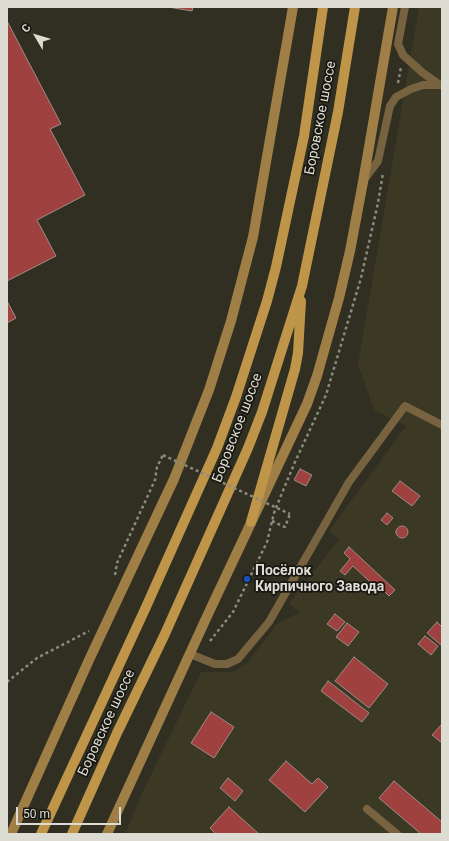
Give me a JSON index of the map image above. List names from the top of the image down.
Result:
{
  "streets": {
    "main road": ["Боровское шоссе"]
  },
  "places": ["Посёлок Кирпичного Завода"],
  "scale_bar": "50 m",
  "north": "top left"
}
